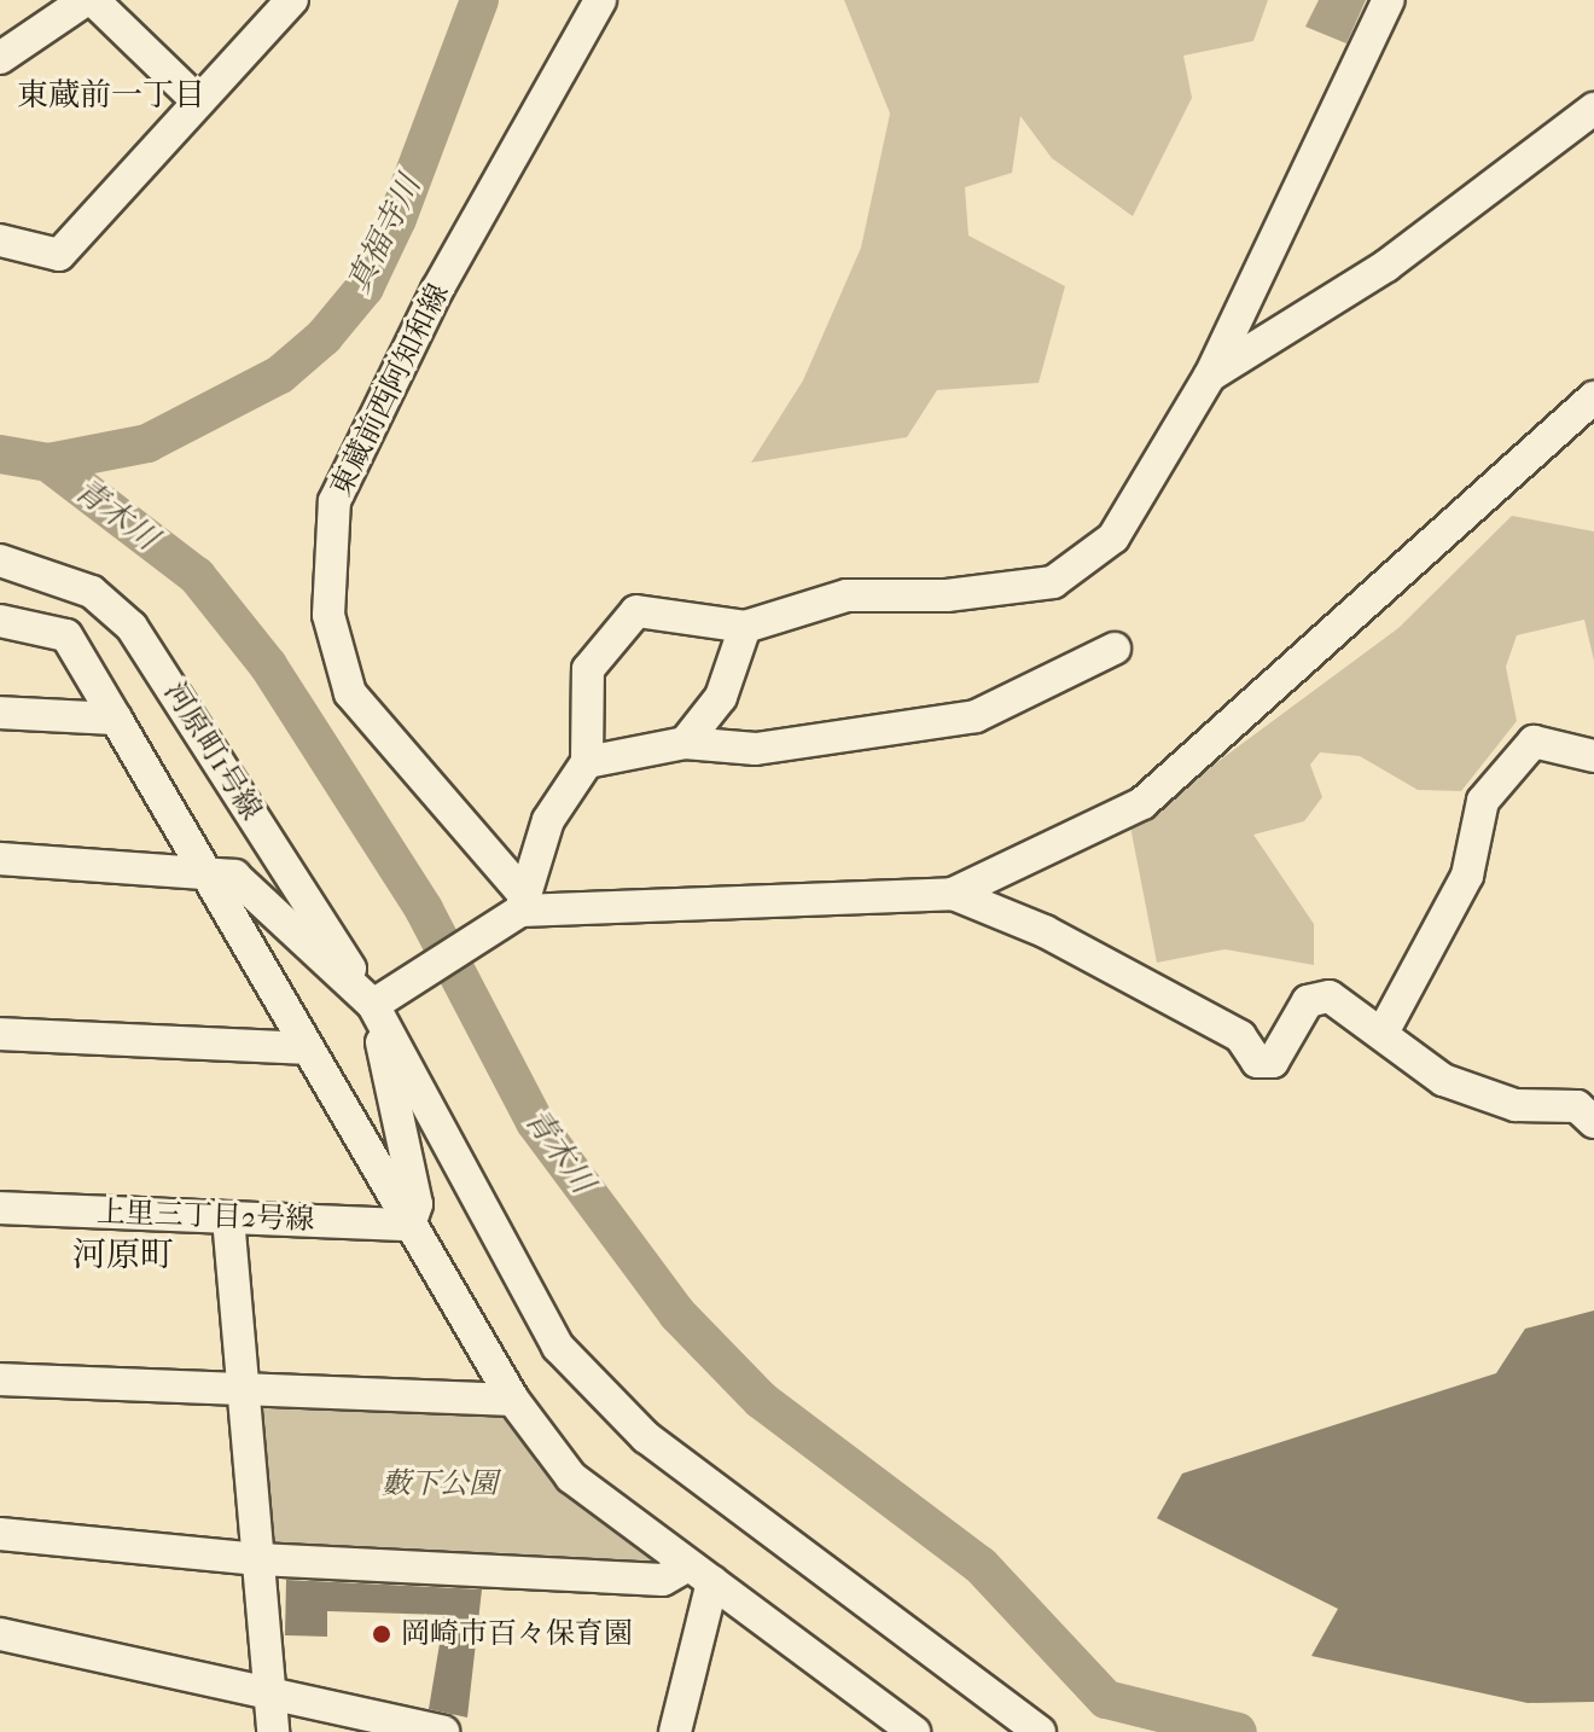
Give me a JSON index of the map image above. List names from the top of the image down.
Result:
{
  "streets": {
    "street": ["東蔵前西阿知和線", "河原町1号線", "上里三丁目2号線"]
  },
  "districts": ["東蔵前一丁目", "河原町"],
  "water": ["真福寺川", "青木川"],
  "parks": ["藪下公園"],
  "places": ["岡崎市百々保育園"]
}
